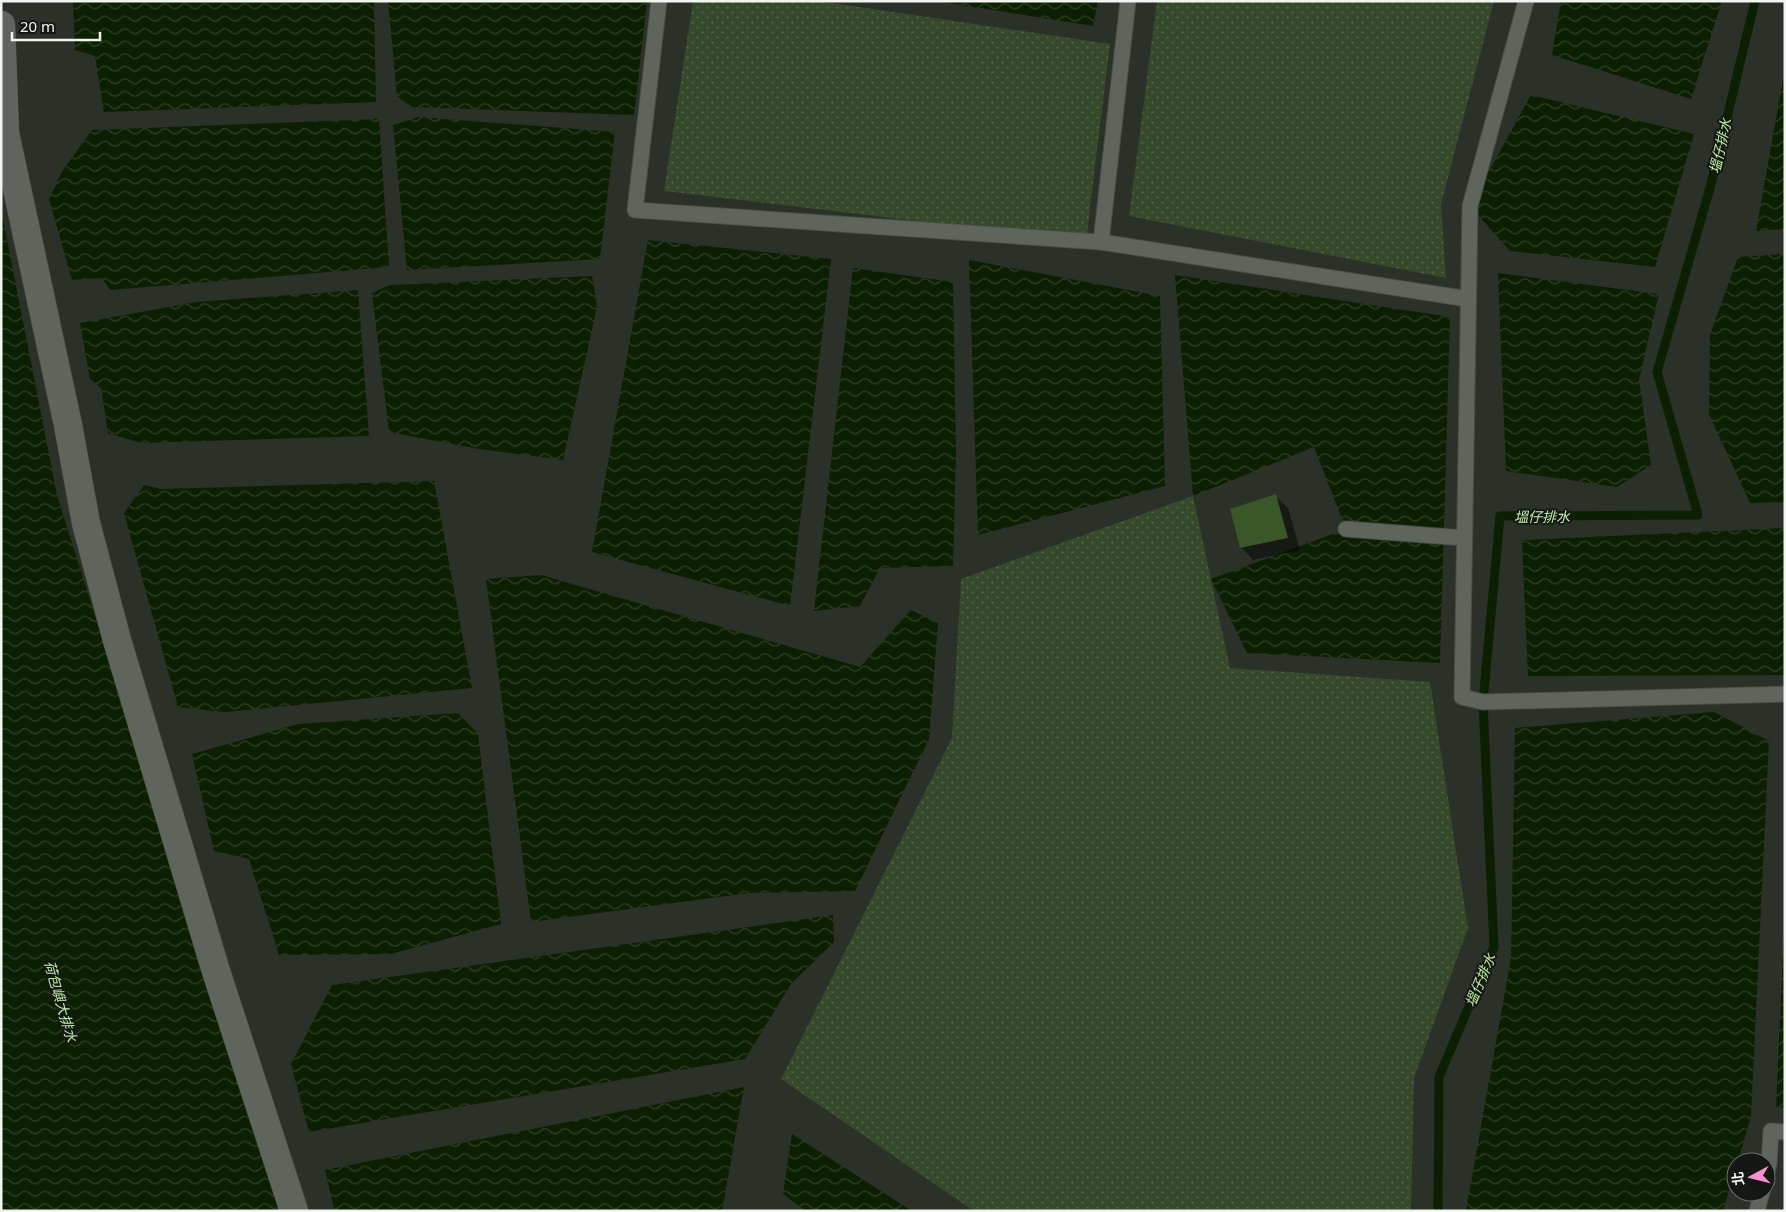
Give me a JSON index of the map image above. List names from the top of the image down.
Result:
{
  "water": ["塭仔排水", "荷包嶼大排水"],
  "scale_bar": "20 m",
  "north": "left"
}
